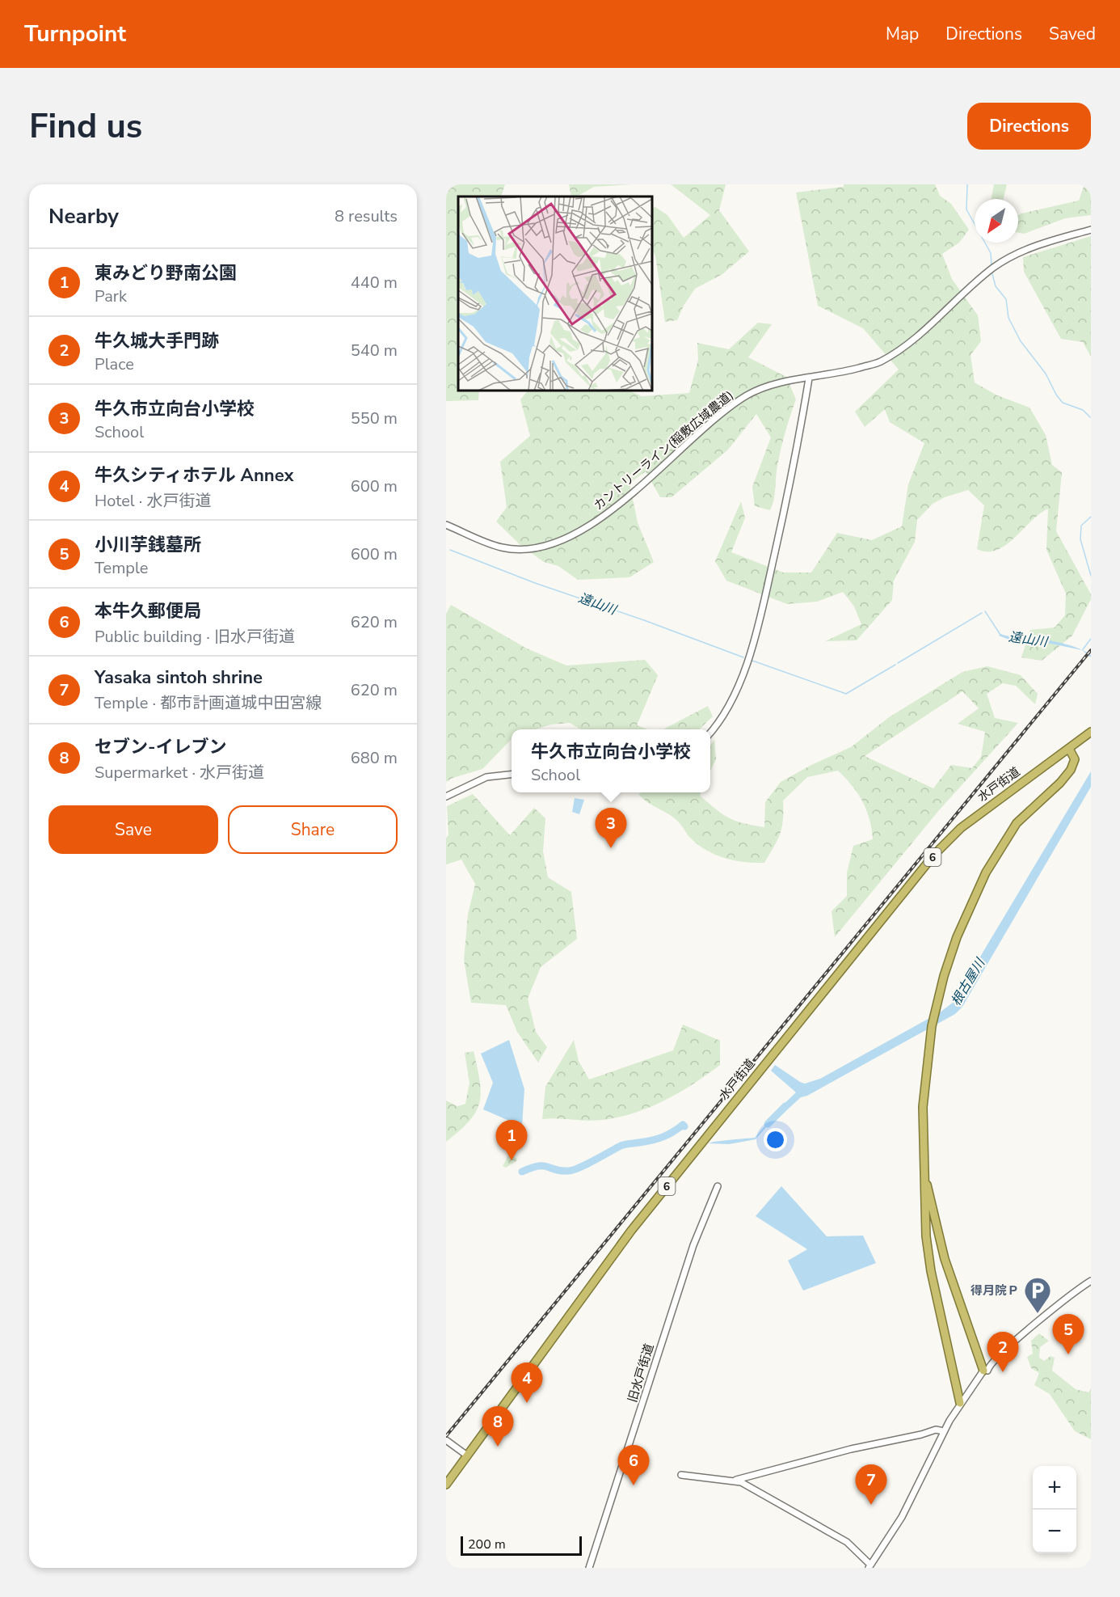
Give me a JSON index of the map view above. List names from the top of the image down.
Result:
{
  "streets": {
    "highway": ["水戸街道", "6"],
    "street": ["カントリーライン(稲敷広域農道)", "旧水戸街道"]
  },
  "water": ["遠山川", "根古屋川"],
  "places": {
    "parking": ["得月院Ｐ"]
  },
  "scale_bar": "200 m",
  "north": "bottom left",
  "page": {
    "header": "Turnpoint",
    "nav": ["Map", "Directions", "Saved"],
    "buttons": [
      "Directions",
      ["Save", "Share"]
    ],
    "title": "Find us",
    "heading": ["Nearby", "8 results"],
    "list": [
      {
        "mark": "1",
        "name": "東みどり野南公園",
        "note": "Park",
        "value": "440 m"
      },
      {
        "mark": "2",
        "name": "牛久城大手門跡",
        "note": "Place",
        "value": "540 m"
      },
      {
        "mark": "3",
        "name": "牛久市立向台小学校",
        "note": "School",
        "value": "550 m"
      },
      {
        "mark": "4",
        "name": "牛久シティホテル Annex",
        "note": "Hotel · 水戸街道",
        "value": "600 m"
      },
      {
        "mark": "5",
        "name": "小川芋銭墓所",
        "note": "Temple",
        "value": "600 m"
      },
      {
        "mark": "6",
        "name": "本牛久郵便局",
        "note": "Public building · 旧水戸街道",
        "value": "620 m"
      },
      {
        "mark": "7",
        "name": "Yasaka sintoh shrine",
        "note": "Temple · 都市計画道城中田宮線",
        "value": "620 m"
      },
      {
        "mark": "8",
        "name": "セブン-イレブン",
        "note": "Supermarket · 水戸街道",
        "value": "680 m"
      }
    ],
    "popup": ["牛久市立向台小学校", "School"],
    "pins": [
      "3",
      "1",
      "5",
      "2",
      "4",
      "8",
      "6",
      "7"
    ],
    "map_buttons": ["+", "−"],
    "scale": "200 m"
  }
}
